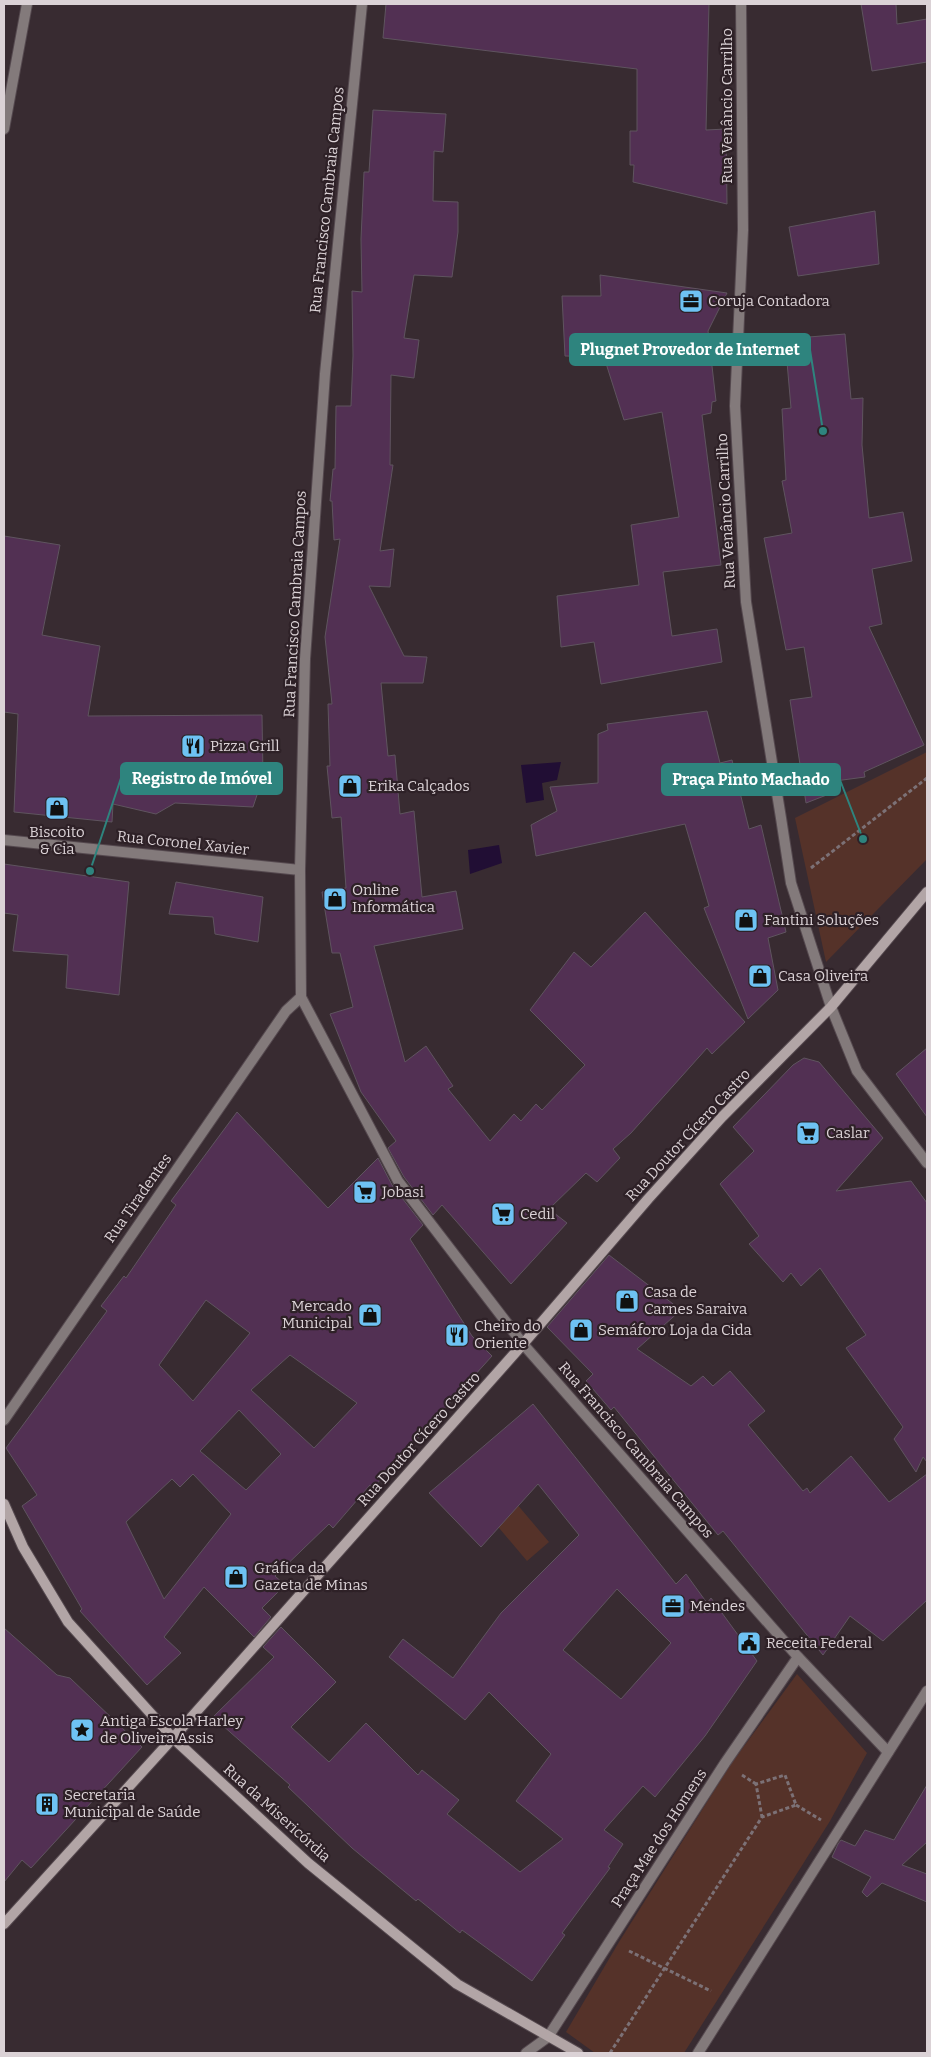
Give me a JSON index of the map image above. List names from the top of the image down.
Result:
{
  "streets": {
    "street": [
      "Rua Venâncio Carrilho",
      "Rua Francisco Cambraia Campos",
      "Rua Coronel Xavier",
      "Rua Doutor Cícero Castro",
      "Rua Tiradentes",
      "Rua da Misericórdia",
      "Praça Mae dos Homens"
    ]
  },
  "crossings": [
    ["Rua Venâncio Carrilho", "Rua Doutor Cícero Castro"],
    ["Rua Francisco Cambraia Campos", "Rua Coronel Xavier"],
    ["Rua Francisco Cambraia Campos", "Rua Doutor Cícero Castro"],
    ["Rua Francisco Cambraia Campos", "Rua Tiradentes"],
    ["Rua Francisco Cambraia Campos", "Praça Mae dos Homens"],
    ["Rua Doutor Cícero Castro", "Rua da Misericórdia"],
    ["Rua da Misericórdia", "Praça Mae dos Homens"]
  ],
  "places": {
    "office": ["Coruja Contadora", "Mendes"],
    "other": ["Plugnet Provedor de Internet", "Praça Pinto Machado", "Registro de Imóvel"],
    "restaurant": ["Pizza Grill", "Cheiro do Oriente"],
    "shop": [
      "Erika Calçados",
      "Biscoito & Cia",
      "Online Informática",
      "Fantini Soluções",
      "Casa Oliveira",
      "Casa de Carnes Saraiva",
      "Mercado Municipal",
      "Semáforo Loja da Cida",
      "Gráfica da Gazeta de Minas"
    ],
    "supermarket": ["Caslar", "Jobasi", "Cedil"],
    "public building": ["Receita Federal"],
    "place": ["Antiga Escola Harley de Oliveira Assis"],
    "building": ["Secretaria Municipal de Saúde"]
  }
}
